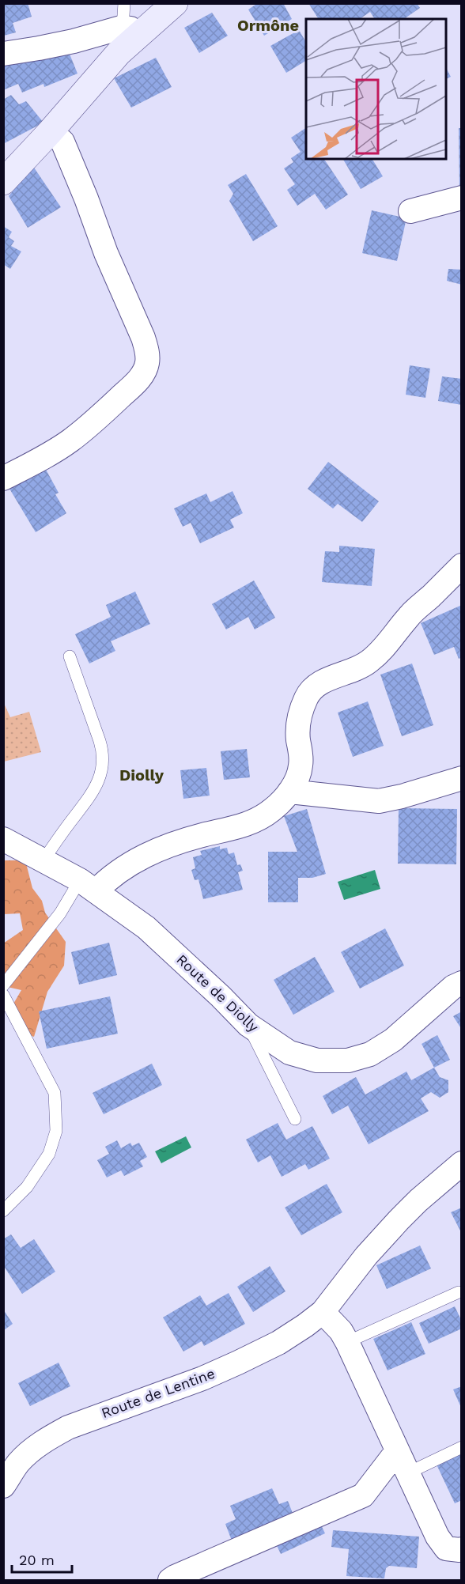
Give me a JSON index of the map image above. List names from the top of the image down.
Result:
{
  "streets": {
    "street": ["Route de Diolly", "Route de Lentine"]
  },
  "districts": ["Ormône", "Diolly"],
  "scale_bar": "20 m"
}
